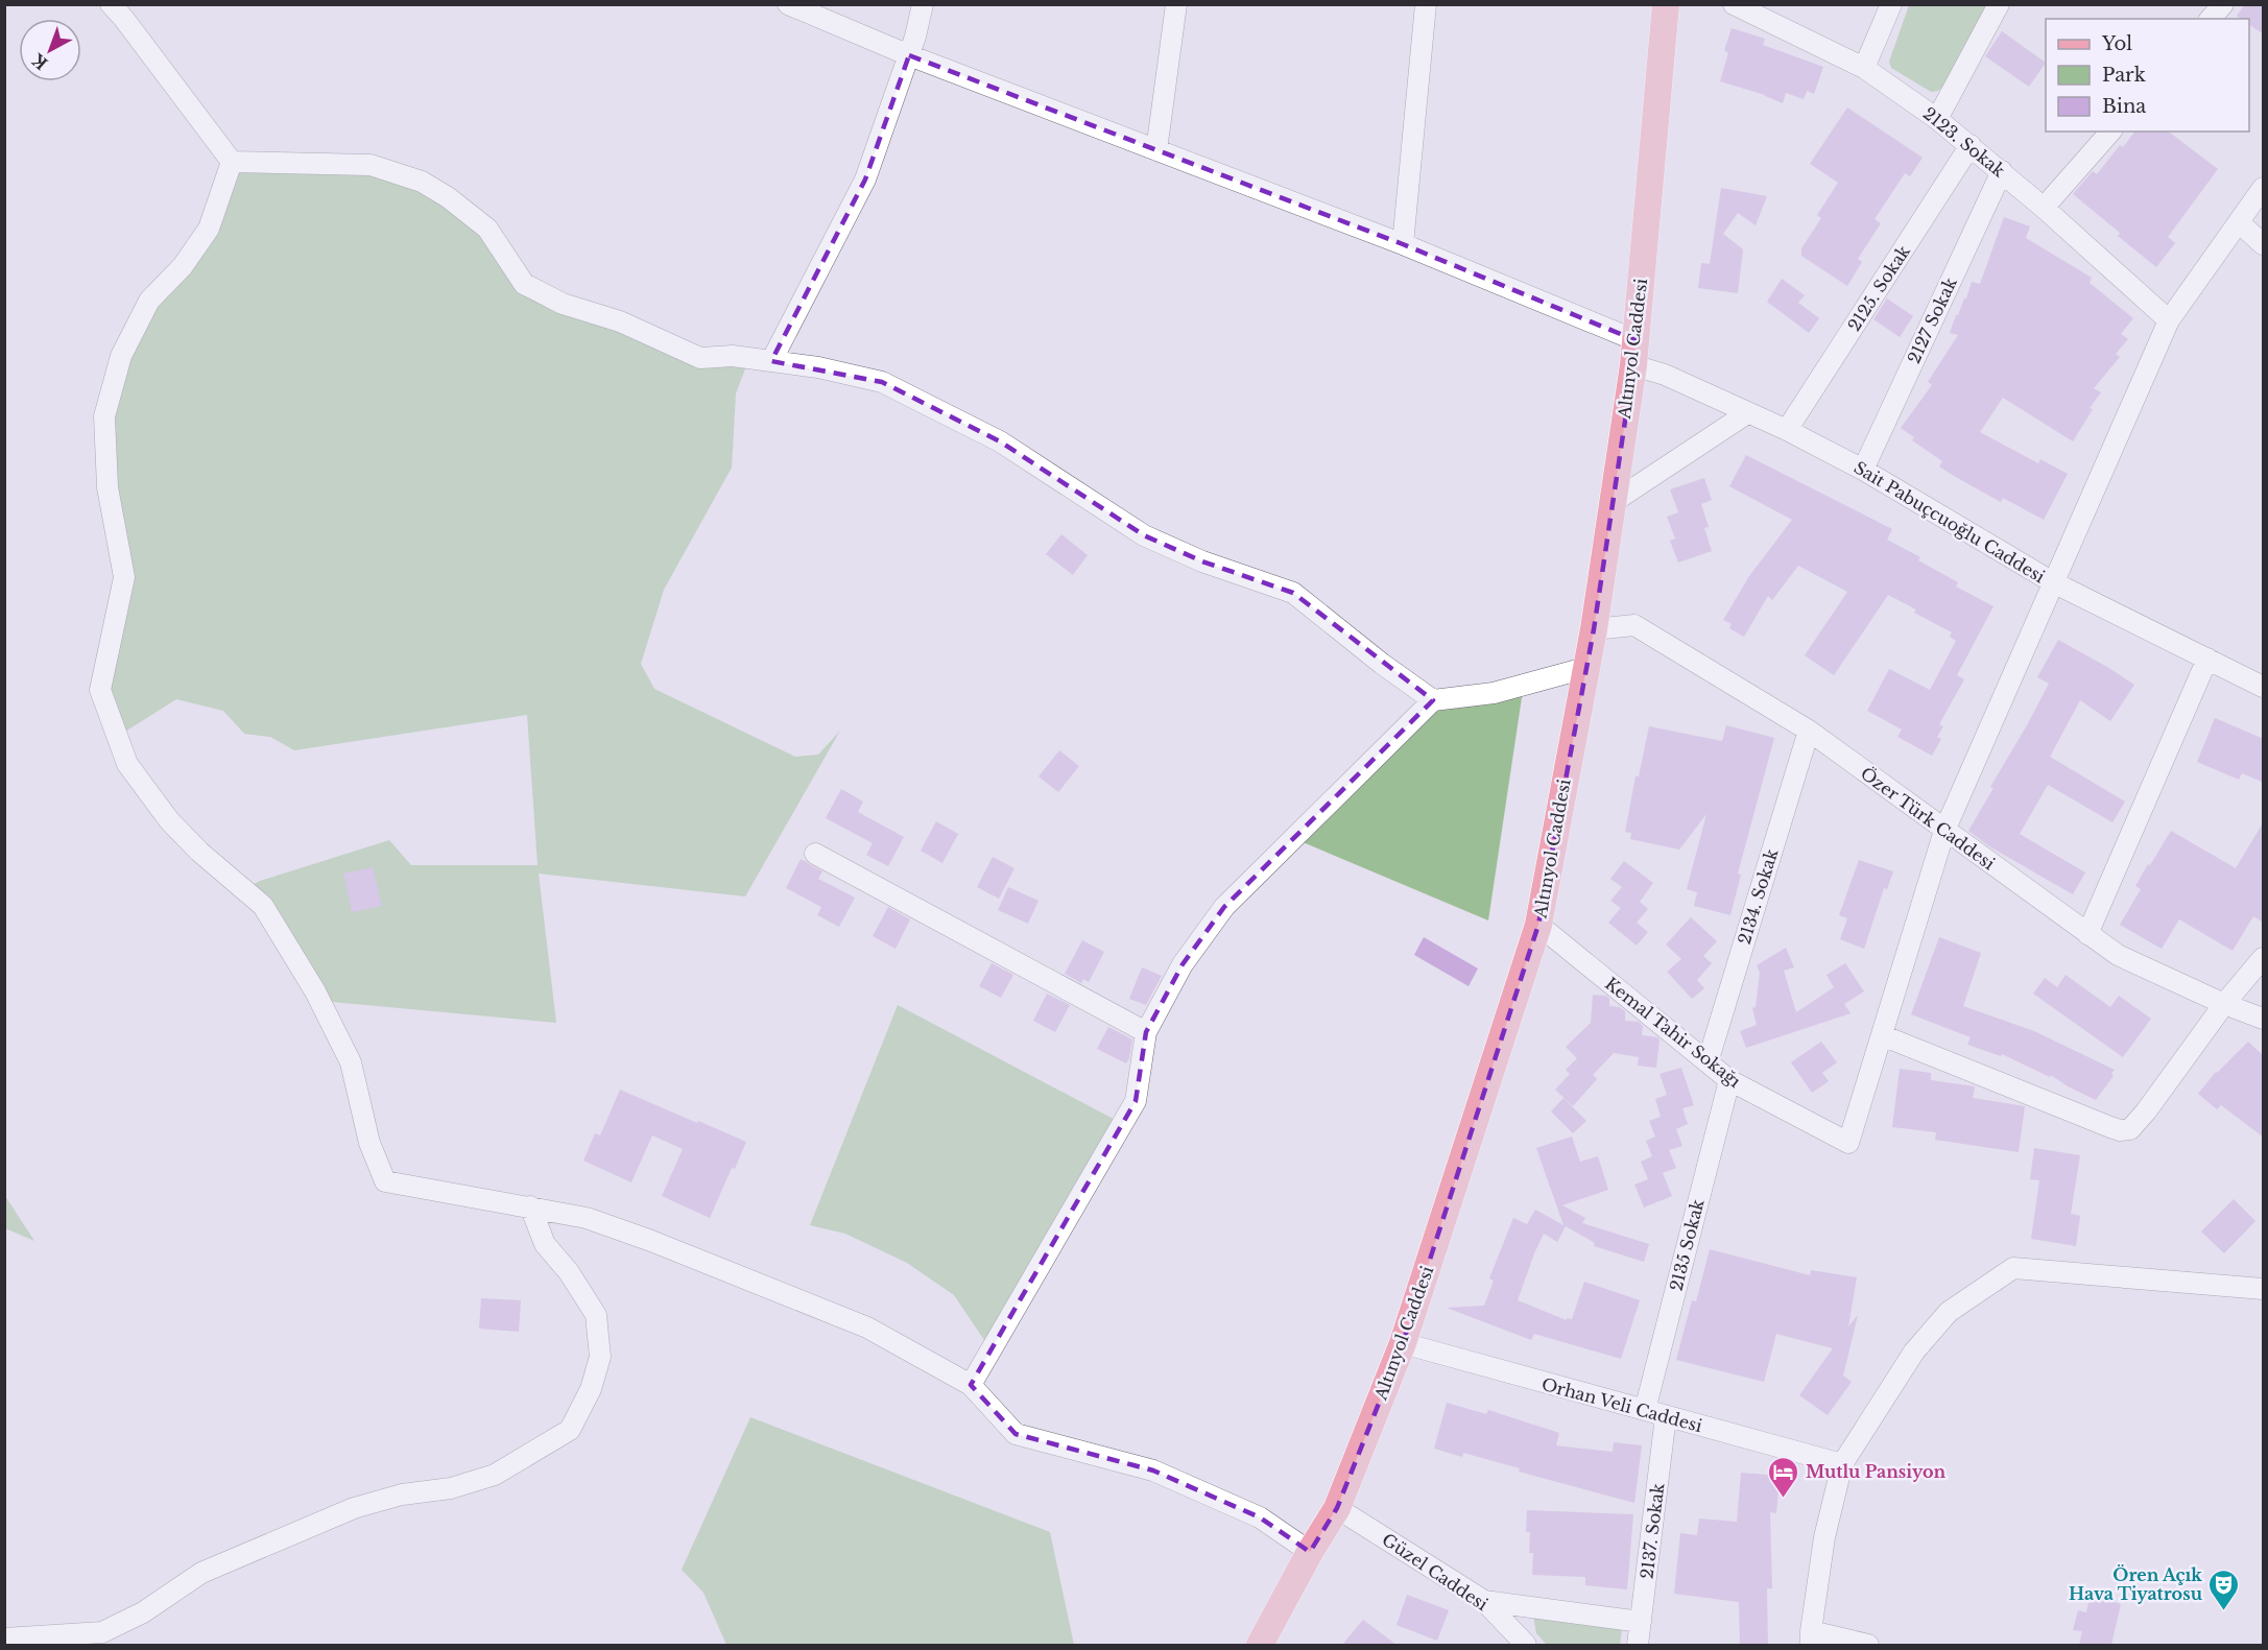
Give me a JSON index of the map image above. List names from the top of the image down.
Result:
{
  "streets": {
    "main road": ["Altınyol Caddesi"],
    "street": [
      "2123. Sokak",
      "2125. Sokak",
      "2127 Sokak",
      "Sait Pabuçcuoğlu Caddesi",
      "Özer Türk Caddesi",
      "2134. Sokak",
      "Kemal Tahir Sokağı",
      "2135 Sokak",
      "Orhan Veli Caddesi",
      "2137. Sokak",
      "Güzel Caddesi"
    ]
  },
  "crossings": [
    ["2123. Sokak", "2125. Sokak"],
    ["2123. Sokak", "2127 Sokak"],
    ["2125. Sokak", "Sait Pabuçcuoğlu Caddesi"],
    ["2127 Sokak", "Sait Pabuçcuoğlu Caddesi"],
    ["Altınyol Caddesi", "Sait Pabuçcuoğlu Caddesi"],
    ["Altınyol Caddesi", "Özer Türk Caddesi"],
    ["Altınyol Caddesi", "Kemal Tahir Sokağı"],
    ["Altınyol Caddesi", "Orhan Veli Caddesi"],
    ["Altınyol Caddesi", "Güzel Caddesi"],
    ["Özer Türk Caddesi", "2134. Sokak"],
    ["2134. Sokak", "Kemal Tahir Sokağı"],
    ["Kemal Tahir Sokağı", "2135 Sokak"],
    ["2135 Sokak", "Orhan Veli Caddesi"],
    ["Orhan Veli Caddesi", "2137. Sokak"]
  ],
  "places": {
    "hotel": ["Mutlu Pansiyon"],
    "theatre": ["Ören Açık Hava Tiyatrosu"]
  },
  "legend": ["Yol", "Park", "Bina"],
  "north": "bottom left"
}
